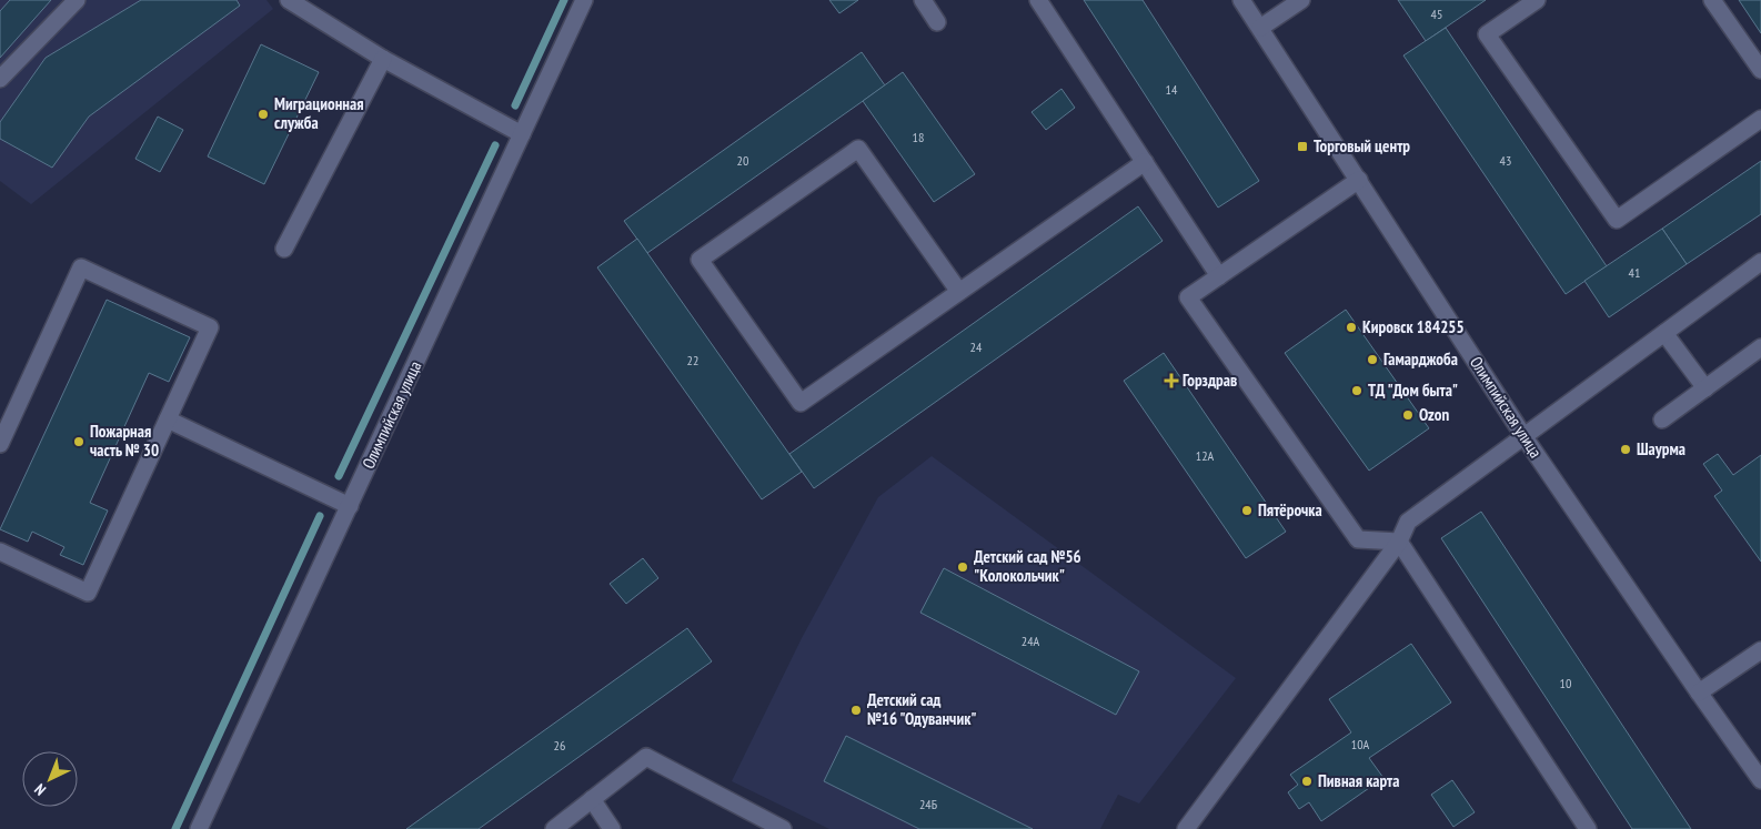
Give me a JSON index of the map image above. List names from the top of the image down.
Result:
{
  "streets": {
    "street": ["Олимпийская улица"]
  },
  "places": {
    "other": [
      "Миграционная служба",
      "Кировск 184255",
      "Гамарджоба",
      "ТД \"Дом быта\"",
      "Ozon",
      "Пожарная часть № 30",
      "Шаурма",
      "Пятёрочка",
      "Детский сад №56 \"Колокольчик\"",
      "Детский сад №16 \"Одуванчик\"",
      "Пивная карта"
    ],
    "transit": ["Торговый центр"],
    "health": ["Горздрав"]
  },
  "house_numbers": [
    "45",
    "14",
    "18",
    "20",
    "43",
    "41",
    "24",
    "22",
    "12А",
    "24А",
    "10",
    "10А",
    "26",
    "24Б"
  ],
  "north": "bottom left"
}
